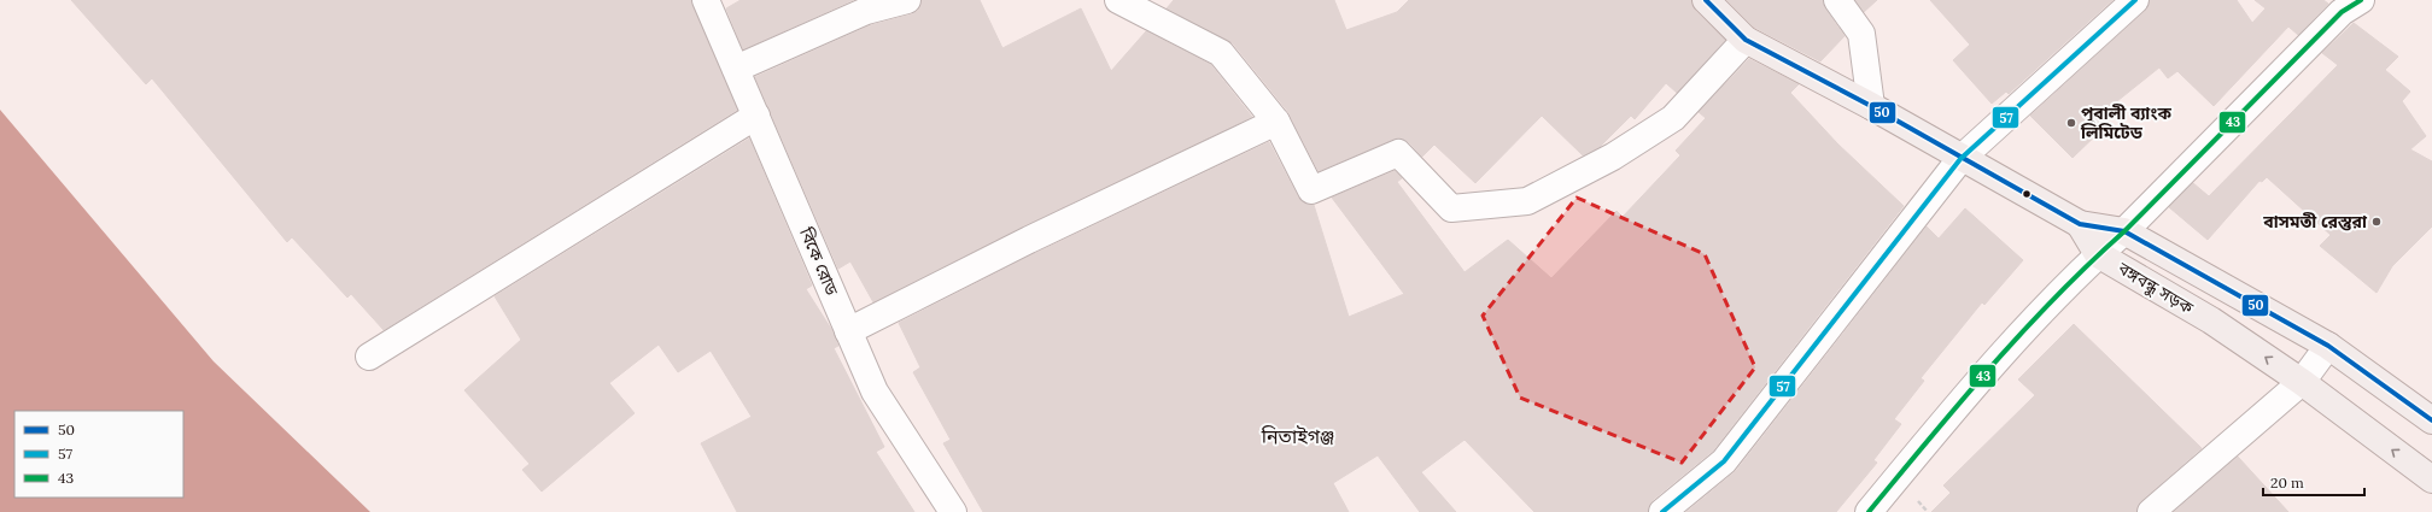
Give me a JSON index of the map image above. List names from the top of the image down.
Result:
{
  "streets": {
    "main road": ["বঙ্গবন্ধু সড়ক"],
    "street": ["বিকে রোড"]
  },
  "districts": ["নিতাইগঞ্জ"],
  "places": ["পূবালী ব্যাংক লিমিটেড", "বাসমতী রেস্তুরা"],
  "lines": ["transit line 50", "transit line 57", "transit line 43"],
  "legend": ["50", "57", "43"],
  "scale_bar": "20 m"
}
